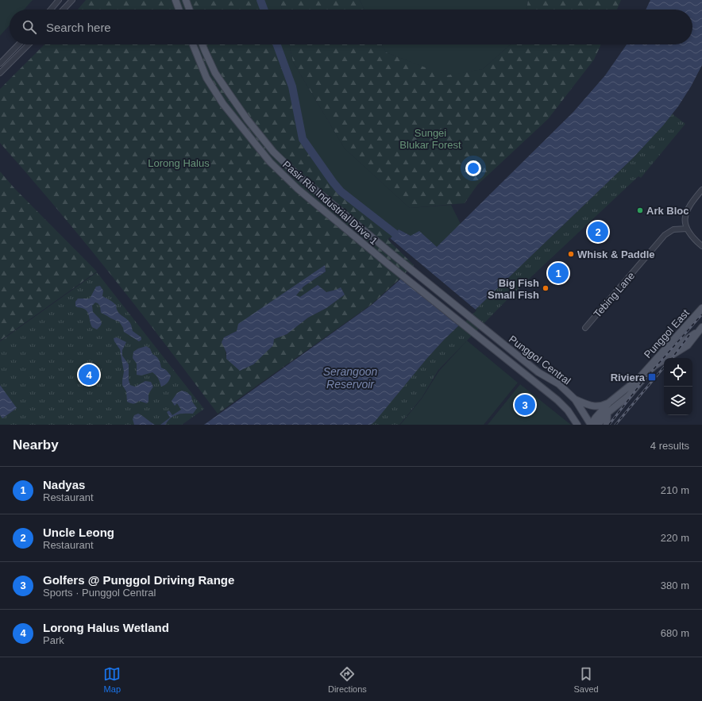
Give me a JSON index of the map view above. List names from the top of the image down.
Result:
{
  "streets": {
    "main road": ["Pasir Ris Industrial Drive 1", "Punggol East", "Punggol Central"],
    "street": ["Tebing Lane"]
  },
  "crossings": [
    ["Pasir Ris Industrial Drive 1", "Punggol Central"],
    ["Punggol East", "Punggol Central"]
  ],
  "water": ["Serangoon Reservoir"],
  "parks": ["Sungei Blukar Forest", "Lorong Halus"],
  "places": {
    "other": ["Ark Bloc", "Whisk & Paddle", "Big Fish Small Fish"],
    "transit": ["Riviera"]
  },
  "page": {
    "search": "Search here",
    "pins": [
      "2",
      "1",
      "4",
      "3"
    ],
    "heading": ["Nearby", "4 results"],
    "list": [
      {
        "mark": "1",
        "name": "Nadyas",
        "note": "Restaurant",
        "value": "210 m"
      },
      {
        "mark": "2",
        "name": "Uncle Leong",
        "note": "Restaurant",
        "value": "220 m"
      },
      {
        "mark": "3",
        "name": "Golfers @ Punggol Driving Range",
        "note": "Sports · Punggol Central",
        "value": "380 m"
      },
      {
        "mark": "4",
        "name": "Lorong Halus Wetland",
        "note": "Park",
        "value": "680 m"
      }
    ],
    "nav": ["Map", "Directions", "Saved"]
  }
}
